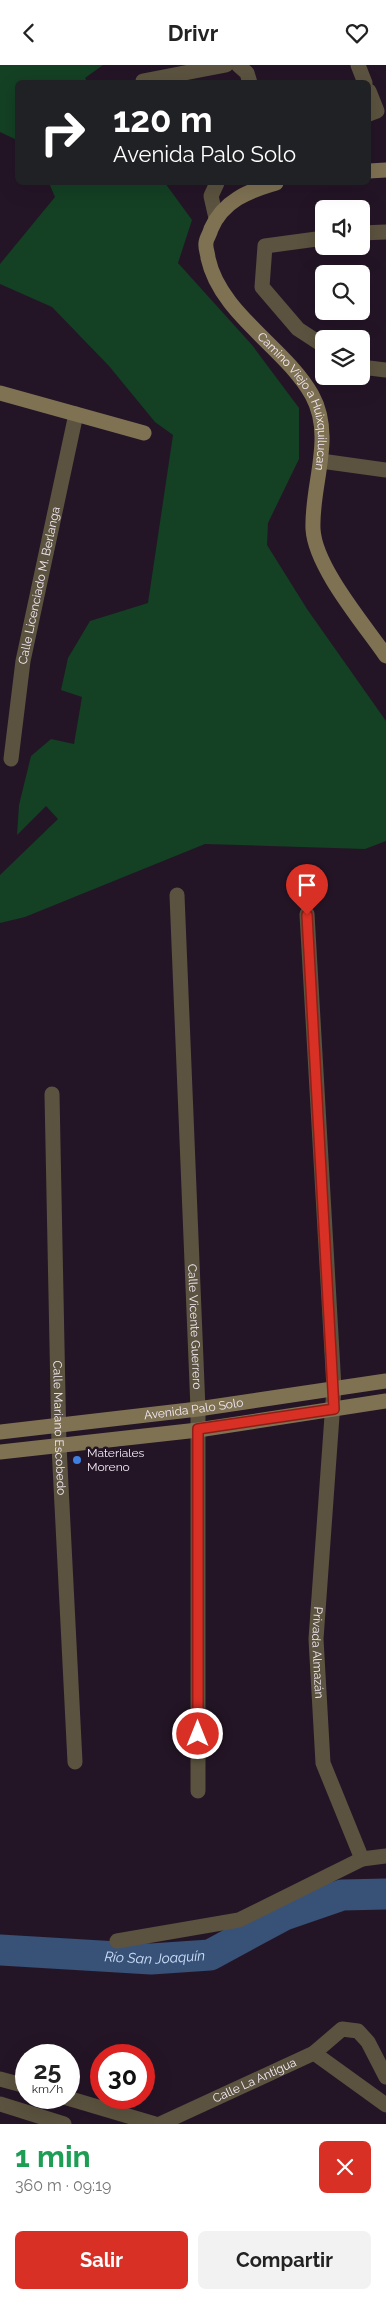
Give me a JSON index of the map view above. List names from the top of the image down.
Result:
{
  "streets": {
    "main road": ["Camino Viejo a Huixquilucan", "Avenida Palo Solo"],
    "street": [
      "Calle Licenciado M. Berlanga",
      "Calle Vicente Guerrero",
      "Calle Mariano Escobedo",
      "Privada Almazán",
      "Calle La Antigua"
    ]
  },
  "crossings": [
    ["Calle Vicente Guerrero", "Avenida Palo Solo"],
    ["Avenida Palo Solo", "Calle Mariano Escobedo"],
    ["Avenida Palo Solo", "Privada Almazán"]
  ],
  "water": ["Río San Joaquín"],
  "places": ["Materiales Moreno"],
  "page": {
    "header": "Drivr",
    "turn": ["120 m", "Avenida Palo Solo"],
    "speed": "25 km/h",
    "limit": "30",
    "heading": ["1 min", "360 m · 09:19"],
    "buttons": ["Salir", "Compartir"]
  }
}
